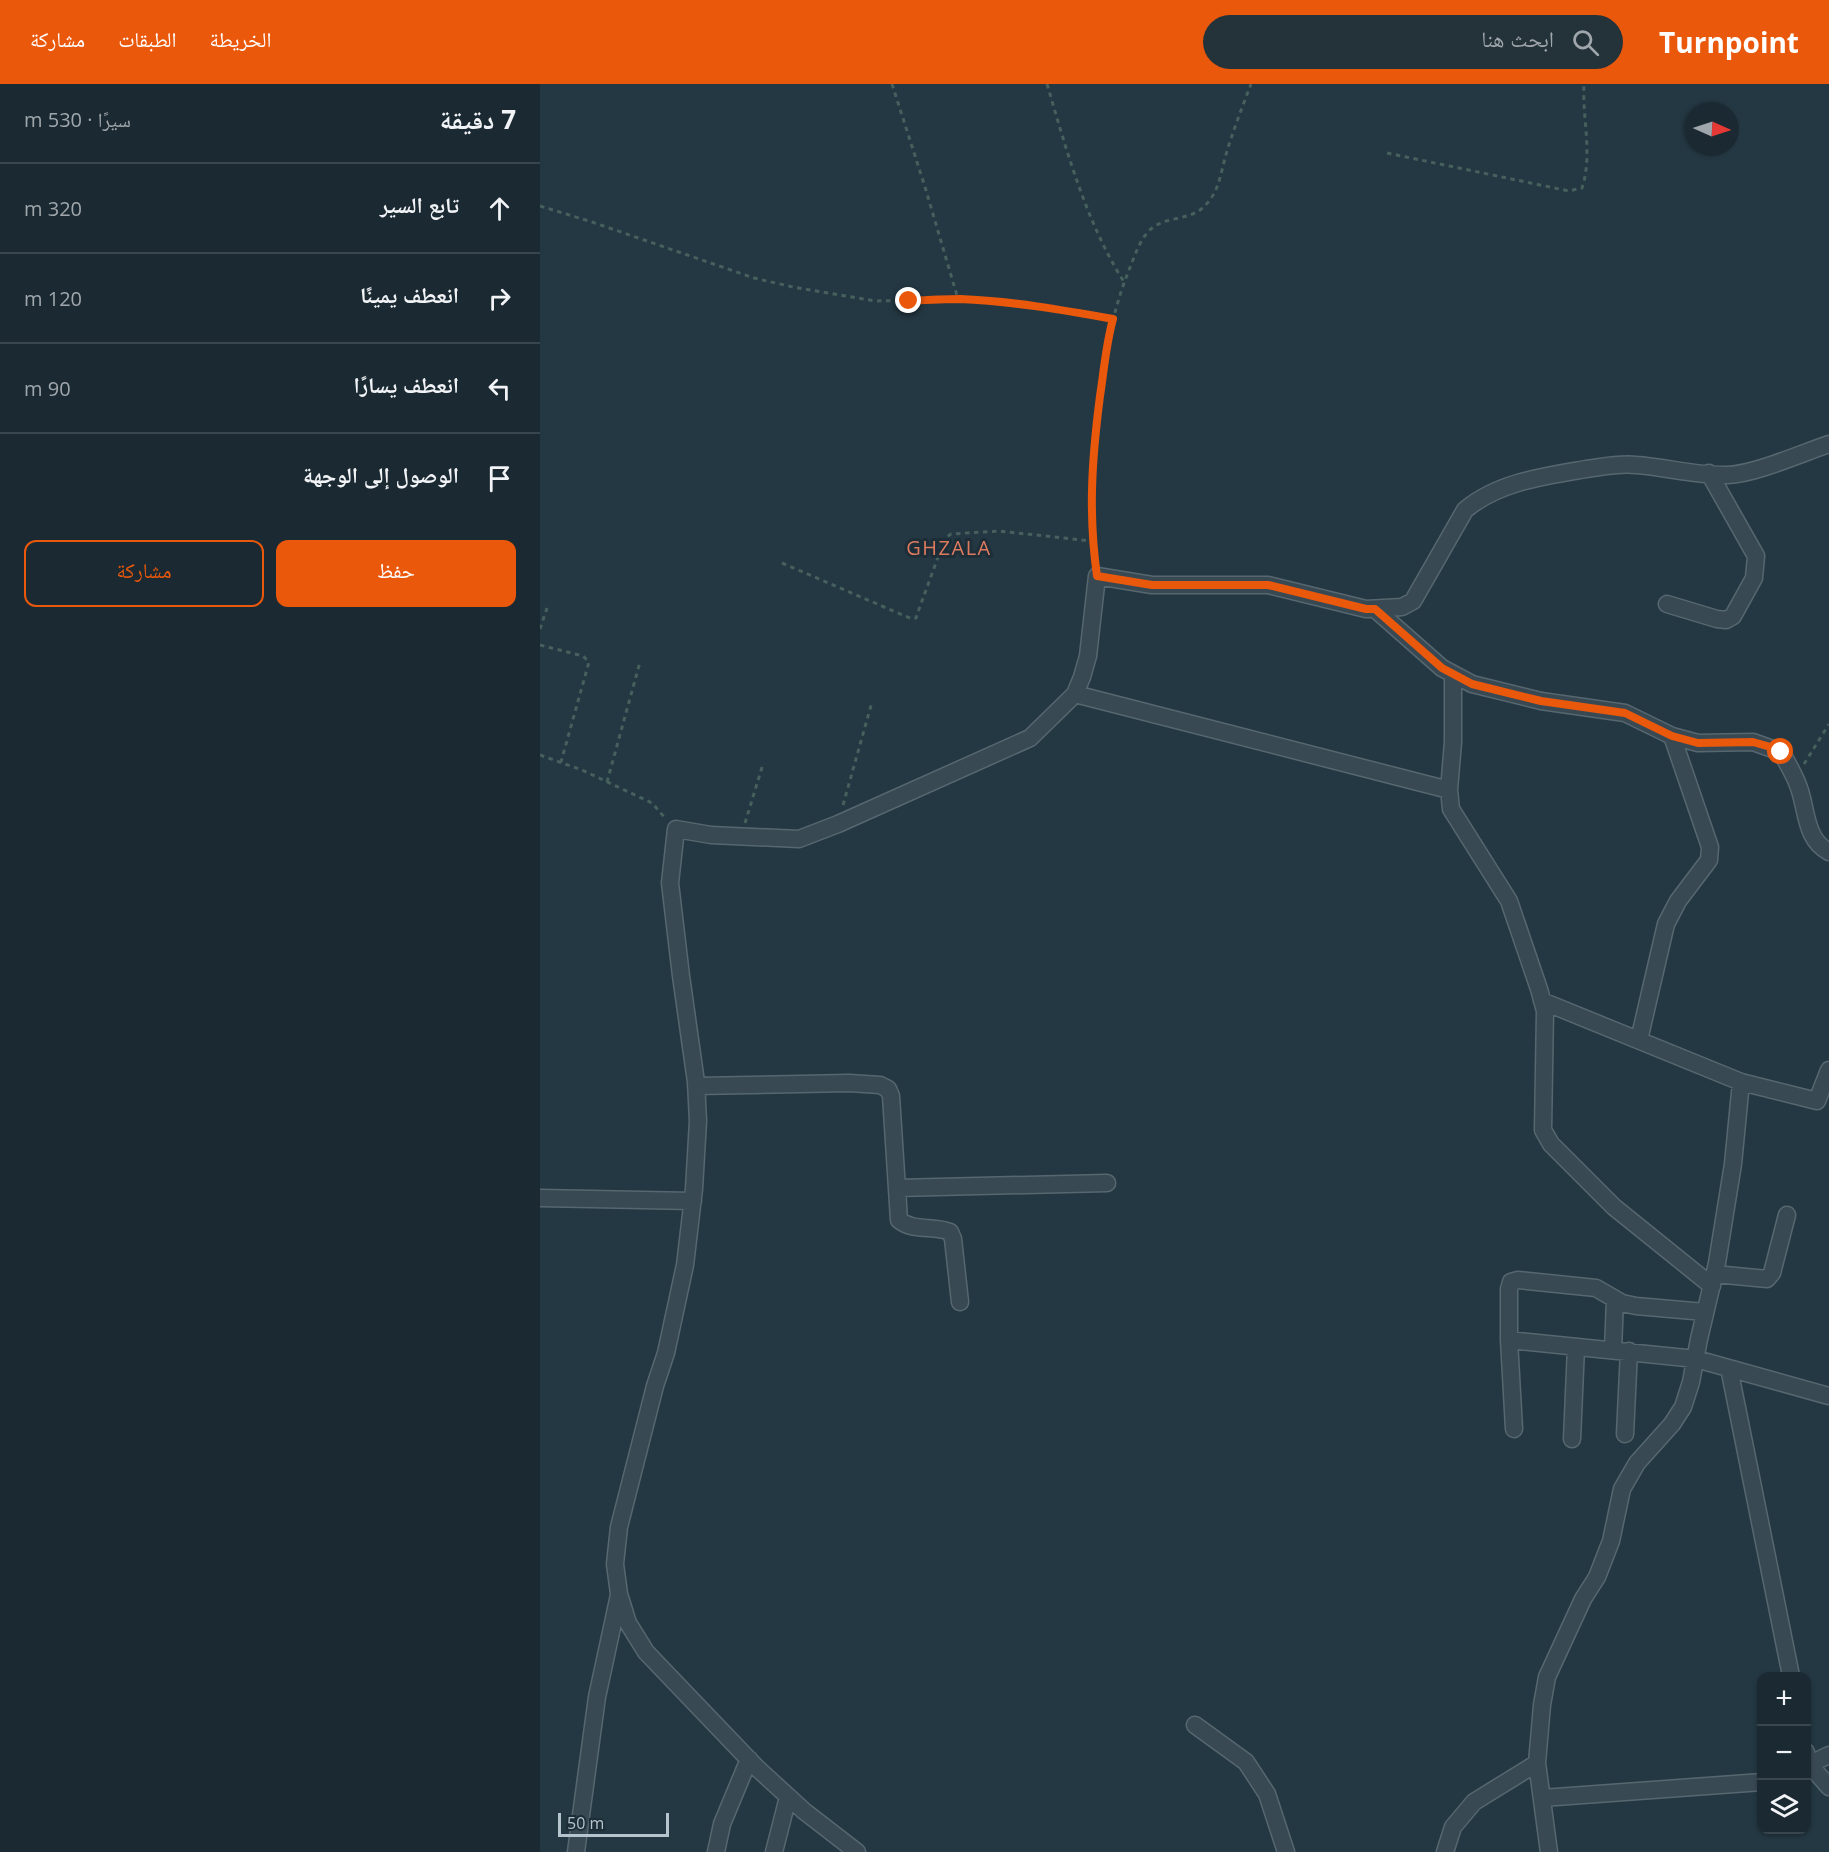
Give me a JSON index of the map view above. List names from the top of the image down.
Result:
{
  "districts": ["GHZALA"],
  "scale_bar": "50 m",
  "north": "right",
  "page": {
    "header": "Turnpoint",
    "search": "ابحث هنا",
    "nav": ["الخريطة", "الطبقات", "مشاركة"],
    "heading": ["7 دقيقة", "سيرًا · 530 m"],
    "list": [
      ["تابع السير", "320 m"],
      ["انعطف يمينًا", "120 m"],
      ["انعطف يسارًا", "90 m"],
      "الوصول إلى الوجهة"
    ],
    "buttons": ["حفظ", "مشاركة"],
    "map_buttons": ["+", "−"],
    "scale": "50 m"
  }
}
